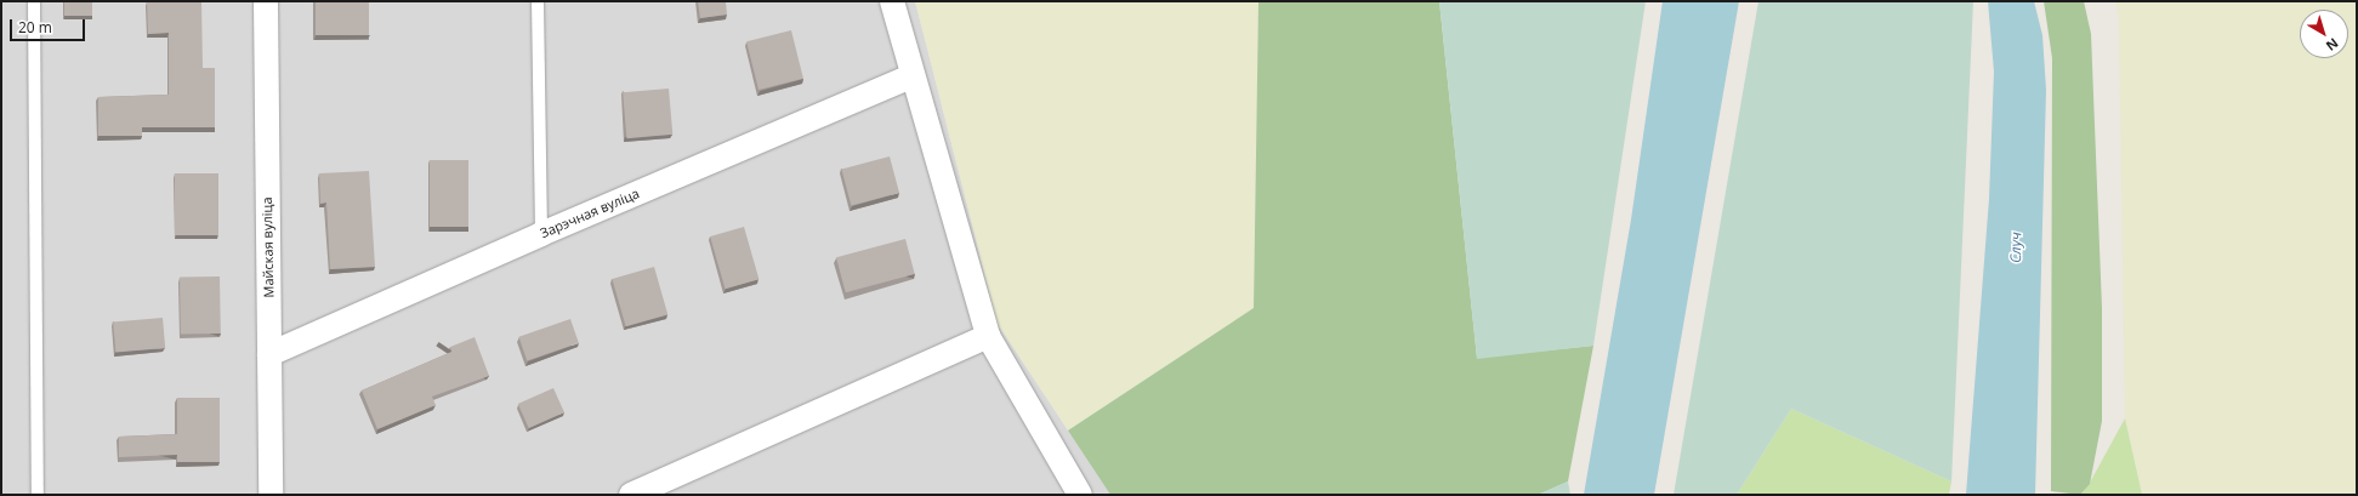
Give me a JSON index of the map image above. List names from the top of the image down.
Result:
{
  "streets": {
    "street": ["Зарэчная вуліца", "Майская вуліца"]
  },
  "crossings": [
    ["Зарэчная вуліца", "Майская вуліца"]
  ],
  "water": ["Случ"],
  "scale_bar": "20 m",
  "north": "bottom right"
}
